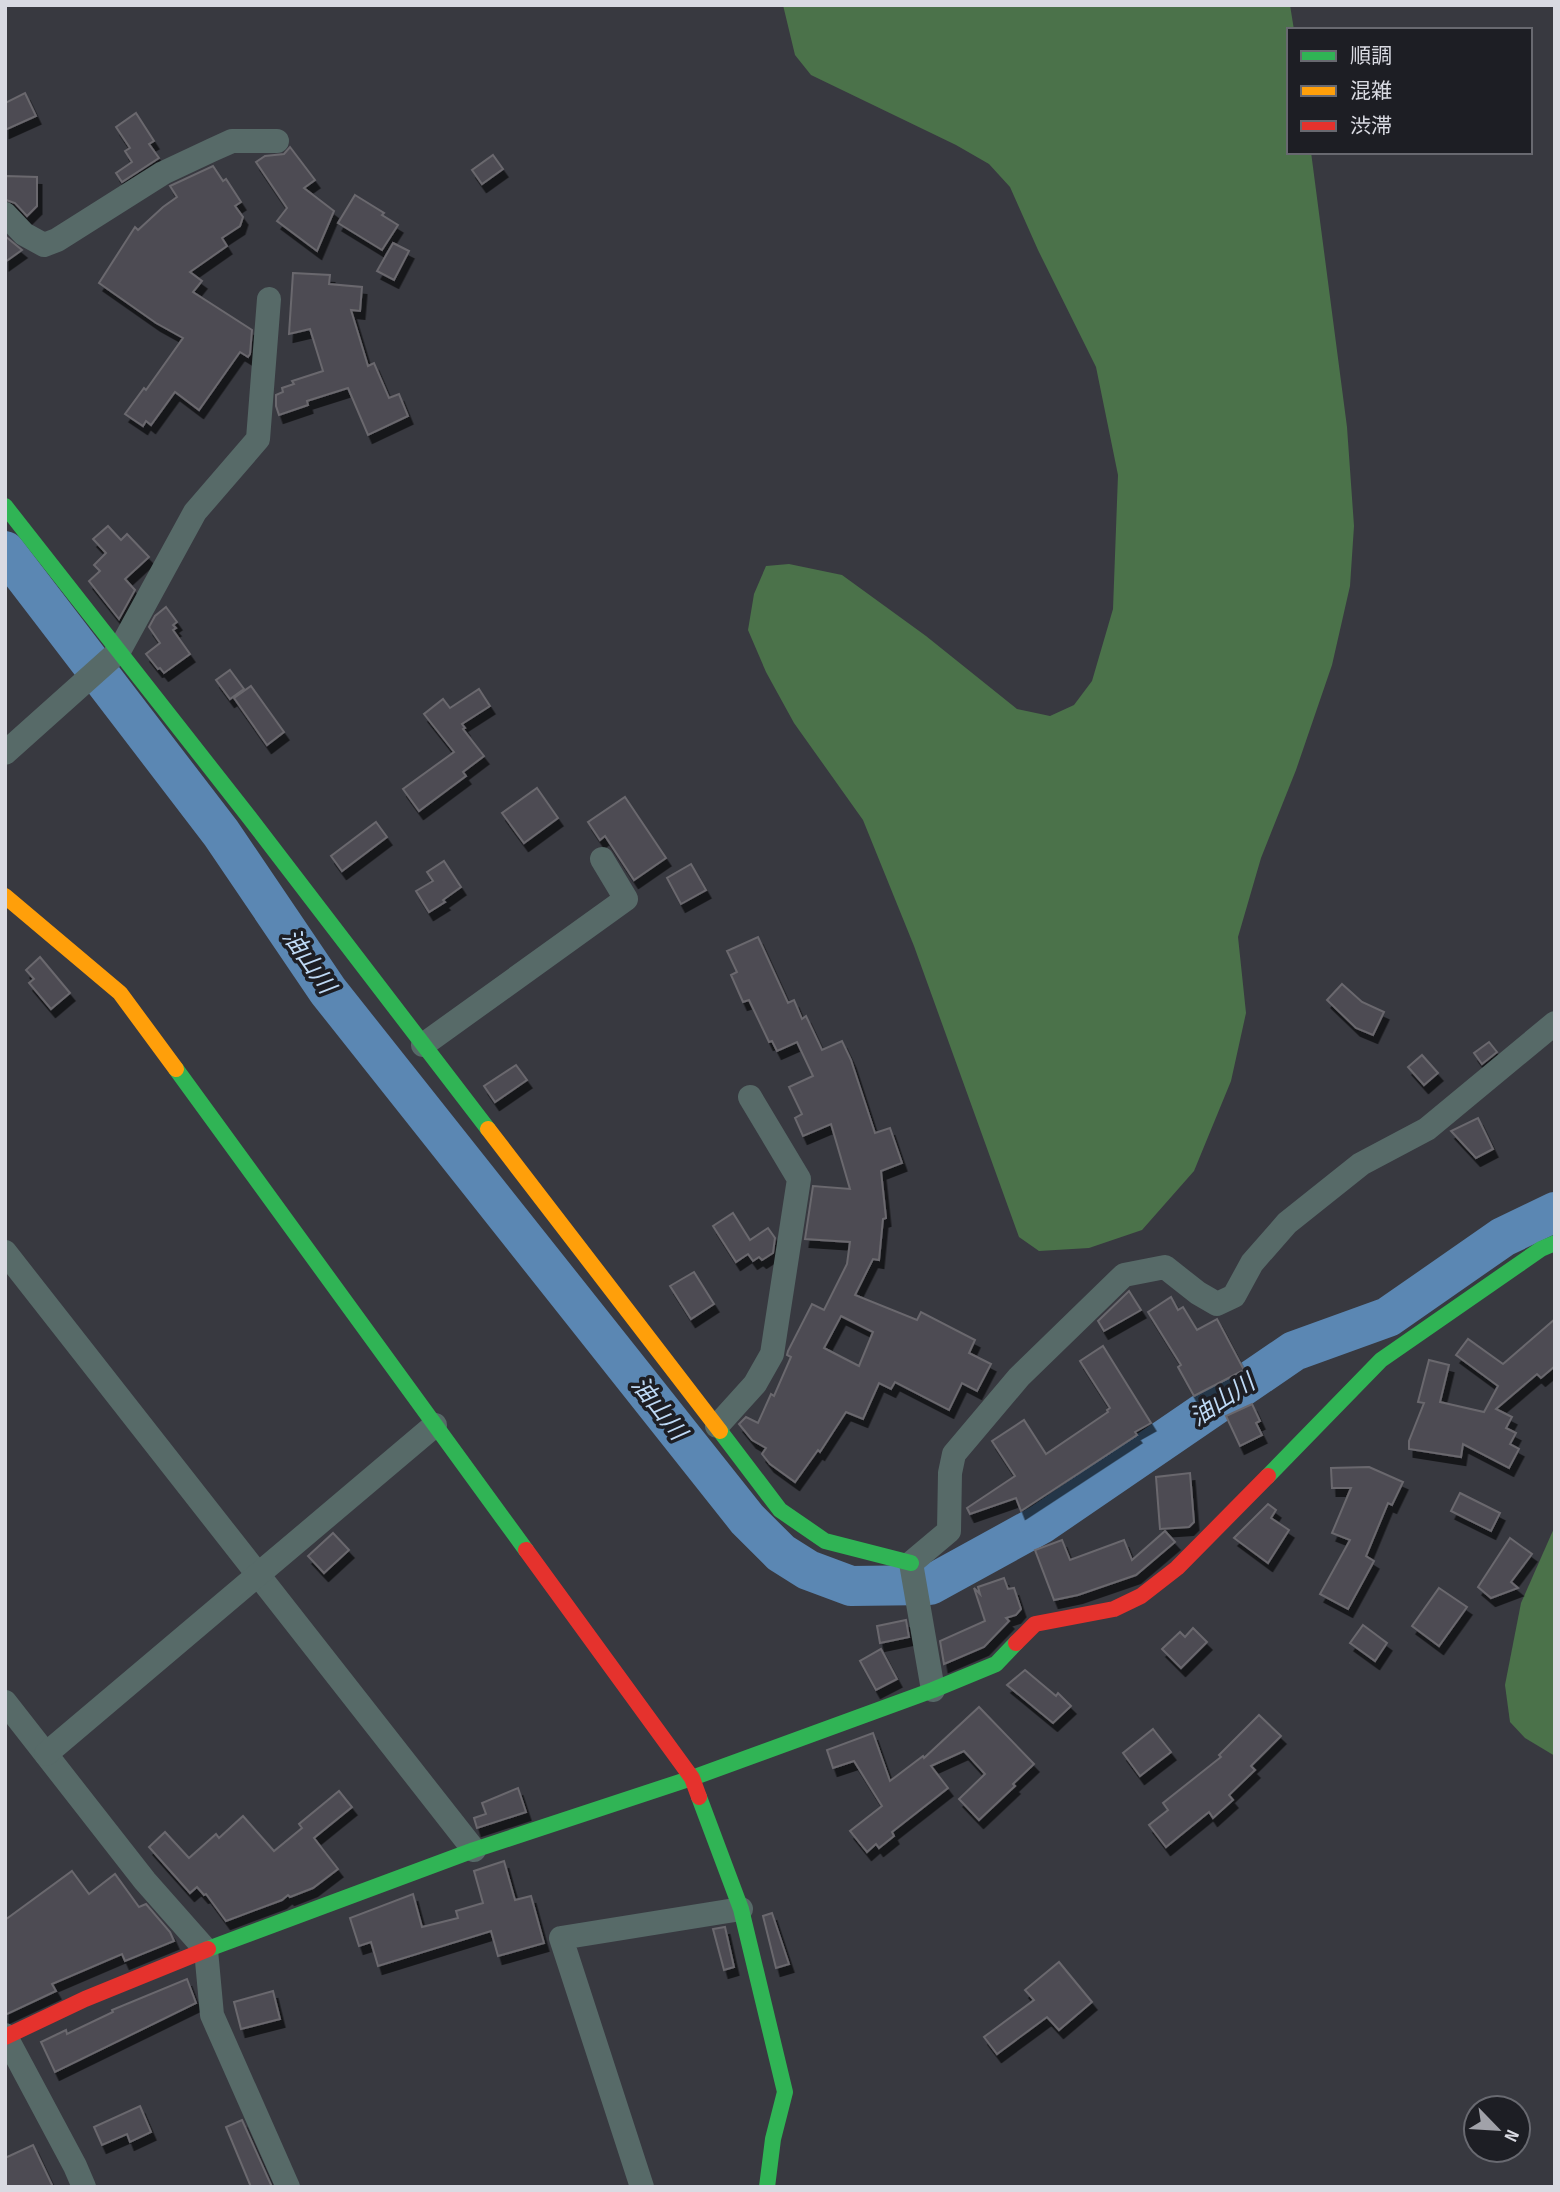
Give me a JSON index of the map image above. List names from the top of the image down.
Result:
{
  "water": ["油山川"],
  "legend": ["順調", "混雑", "渋滞"],
  "north": "bottom right"
}
